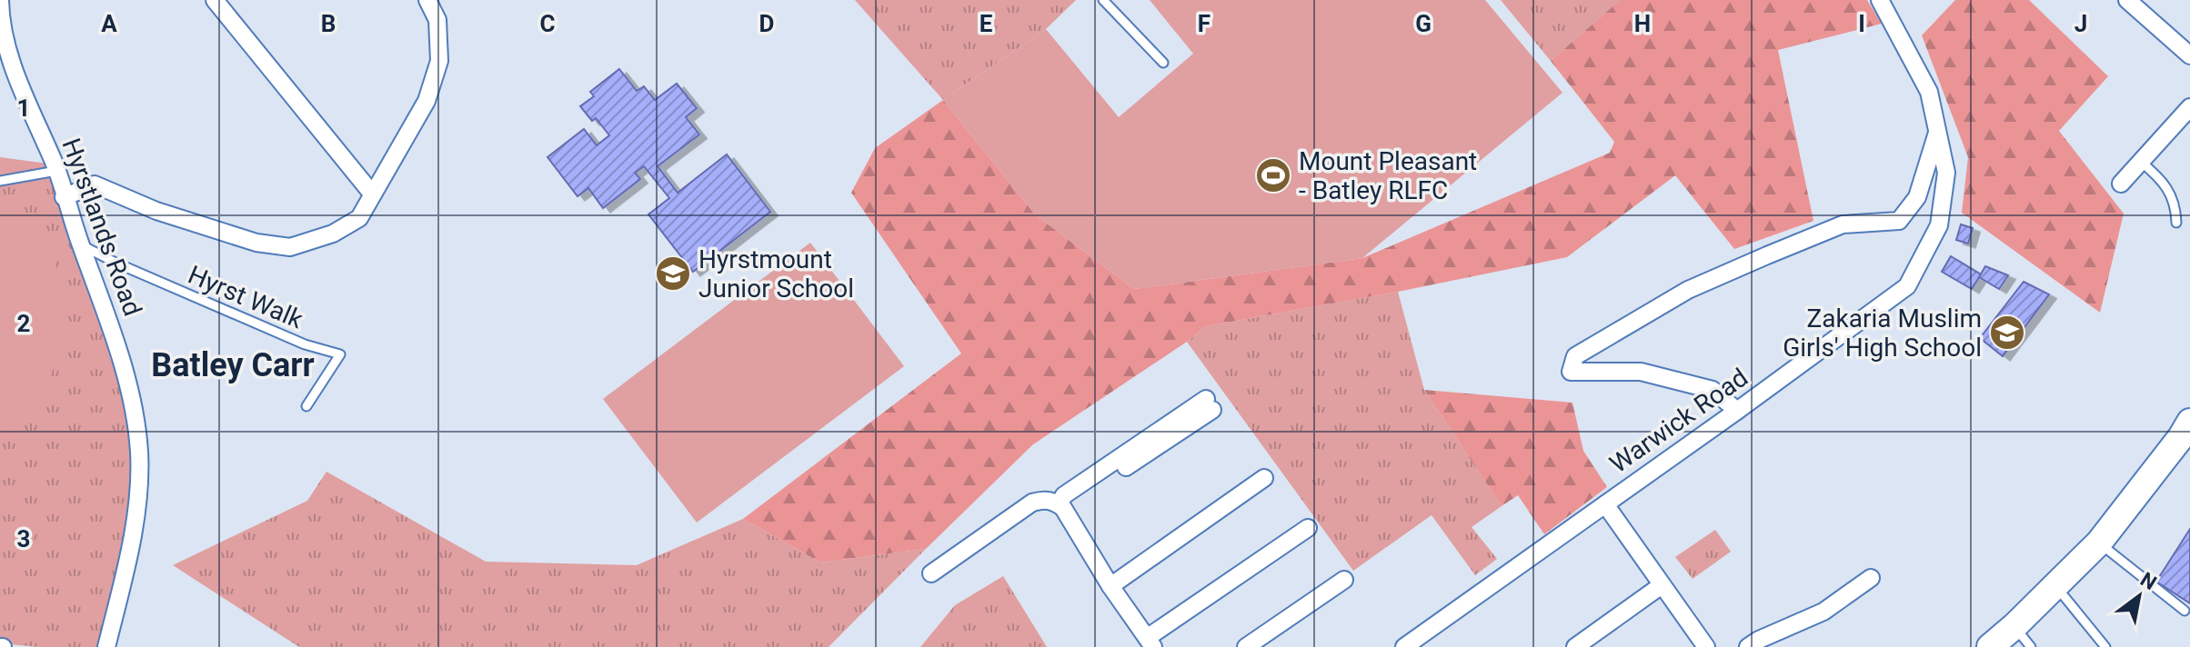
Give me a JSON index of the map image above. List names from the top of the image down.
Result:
{
  "streets": {
    "street": ["Hyrstlands Road", "Warwick Road"],
    "lane": ["Hyrst Walk"]
  },
  "crossings": [
    ["Hyrstlands Road", "Hyrst Walk"]
  ],
  "districts": ["Batley Carr"],
  "places": {
    "sports": ["Mount Pleasant - Batley RLFC"],
    "school or university": ["Hyrstmount Junior School", "Zakaria Muslim Girls' High School"]
  },
  "north": "top right",
  "grid": {
    "columns": [
      "A",
      "B",
      "C",
      "D",
      "E",
      "F",
      "G",
      "H",
      "I",
      "J"
    ],
    "rows": ["1", "2", "3"]
  }
}
